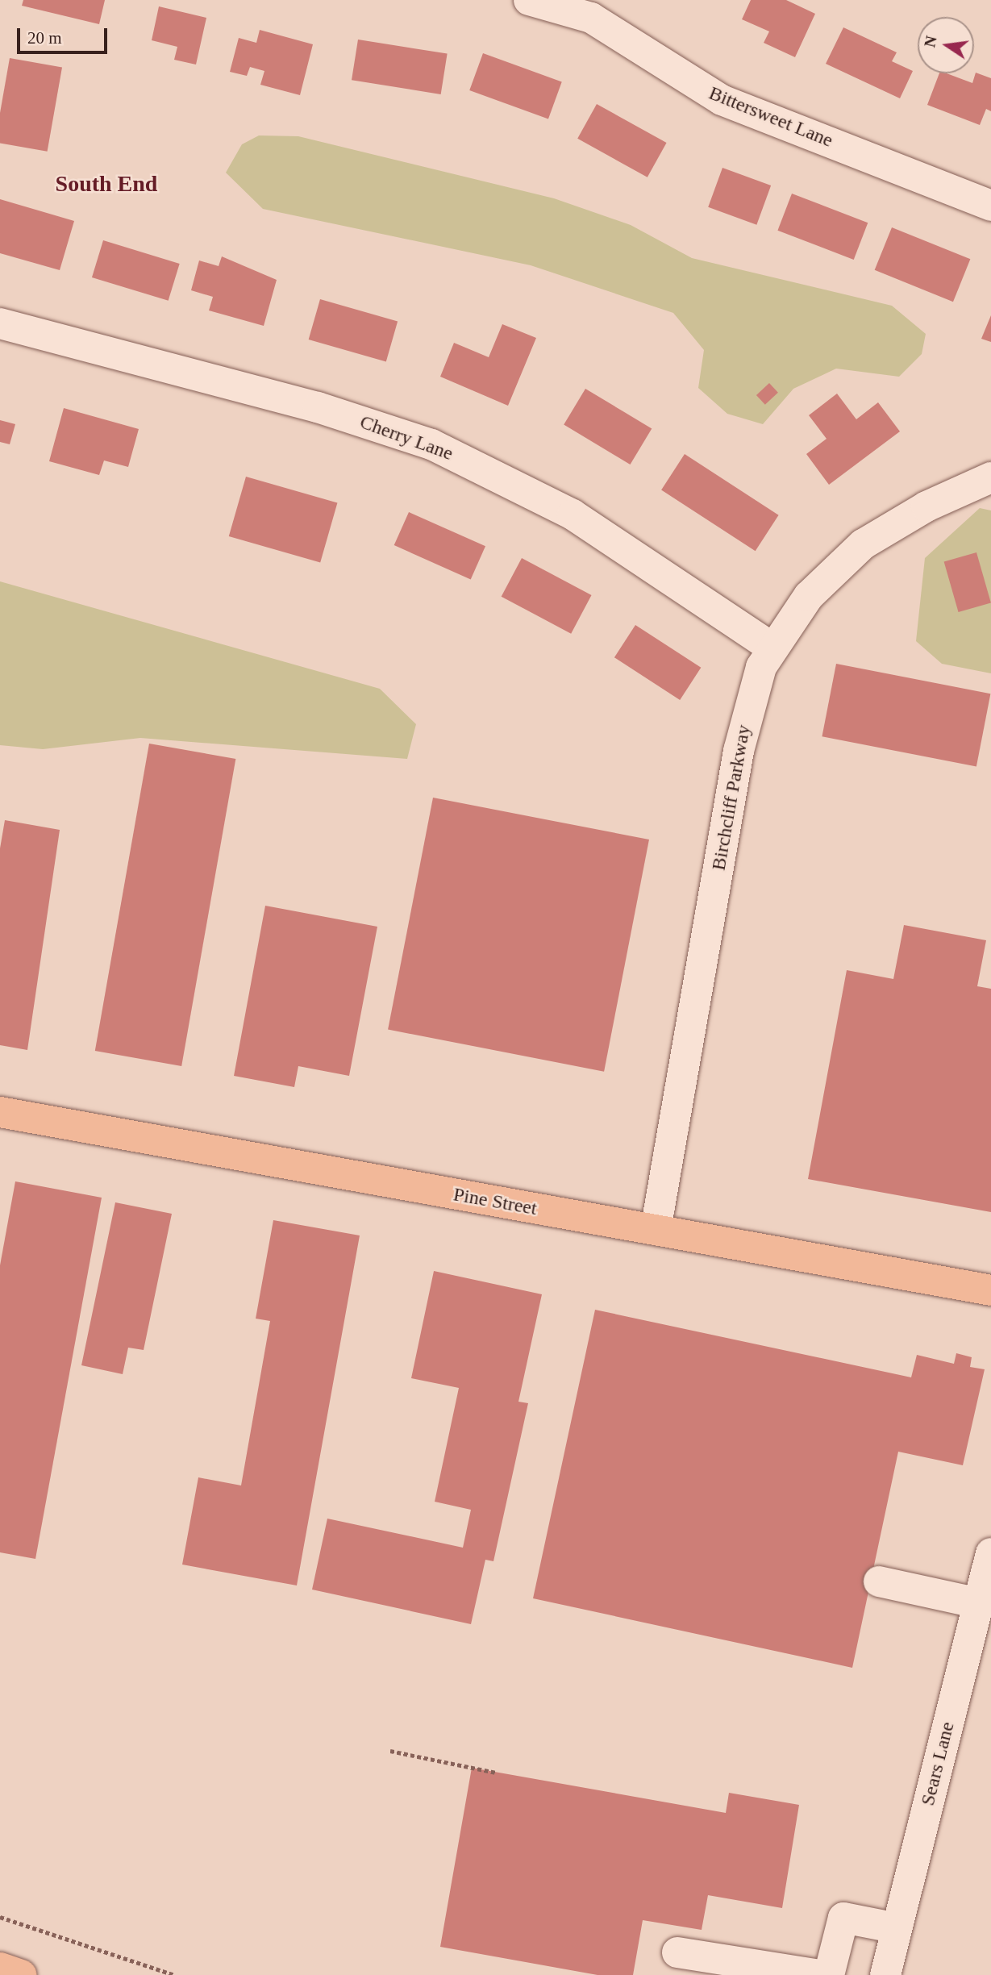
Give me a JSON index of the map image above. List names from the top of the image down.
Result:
{
  "streets": {
    "main road": ["Pine Street"],
    "street": [
      "Bittersweet Lane",
      "Cherry Lane",
      "Birchcliff Parkway",
      "Sears Lane"
    ]
  },
  "crossings": [
    ["Cherry Lane", "Birchcliff Parkway"],
    ["Birchcliff Parkway", "Pine Street"]
  ],
  "districts": ["South End"],
  "scale_bar": "20 m",
  "north": "left"
}
